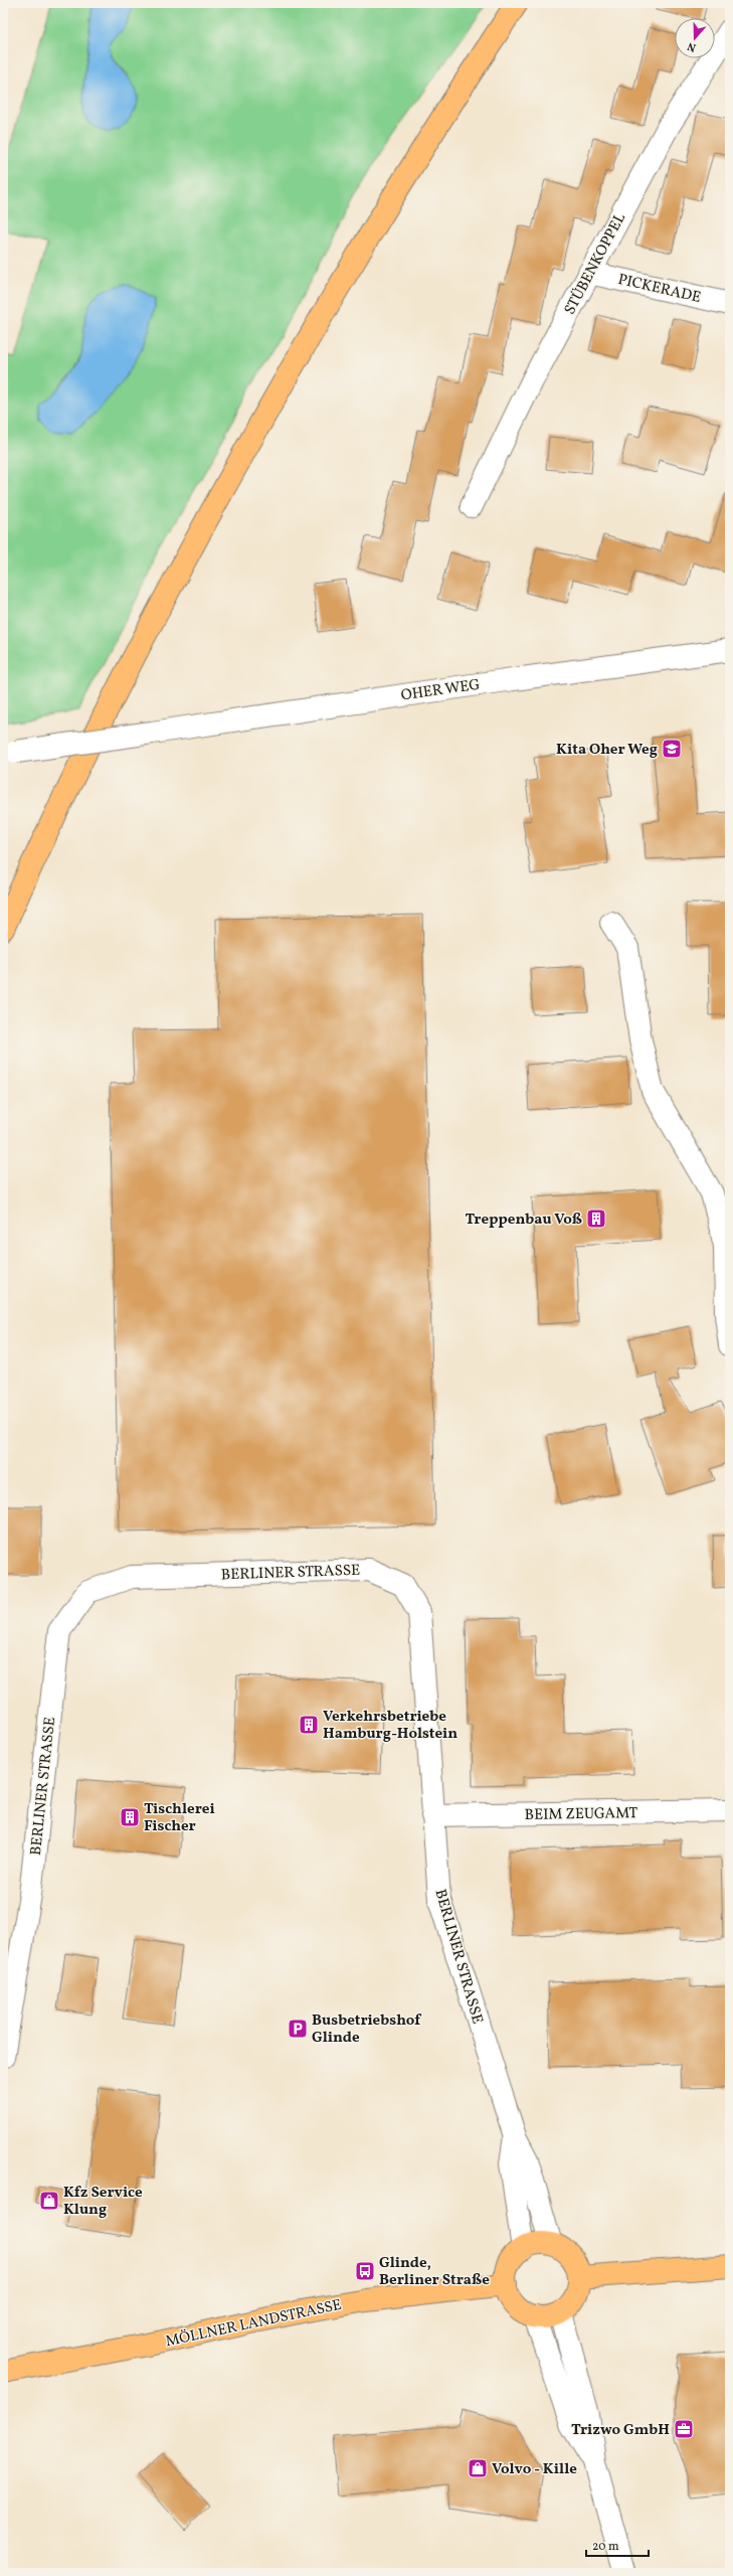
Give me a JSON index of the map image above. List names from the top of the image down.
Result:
{
  "streets": {
    "main road": ["MÖLLNER LANDSTRASSE"],
    "street": [
      "STÜBENKOPPEL",
      "PICKERADE",
      "OHER WEG",
      "BERLINER STRASSE",
      "BEIM ZEUGAMT"
    ]
  },
  "crossings": [
    ["STÜBENKOPPEL", "PICKERADE"],
    ["BERLINER STRASSE", "BEIM ZEUGAMT"],
    ["BERLINER STRASSE", "MÖLLNER LANDSTRASSE"]
  ],
  "places": {
    "school or university": ["Kita Oher Weg"],
    "building": ["Treppenbau Voß", "Verkehrsbetriebe Hamburg-Holstein", "Tischlerei Fischer"],
    "parking": ["Busbetriebshof Glinde"],
    "shop": ["Kfz Service Klung", "Volvo - Kille"],
    "bus stop": ["Glinde, Berliner Straße"],
    "office": ["Trizwo GmbH"]
  },
  "scale_bar": "20 m",
  "north": "bottom"
}
